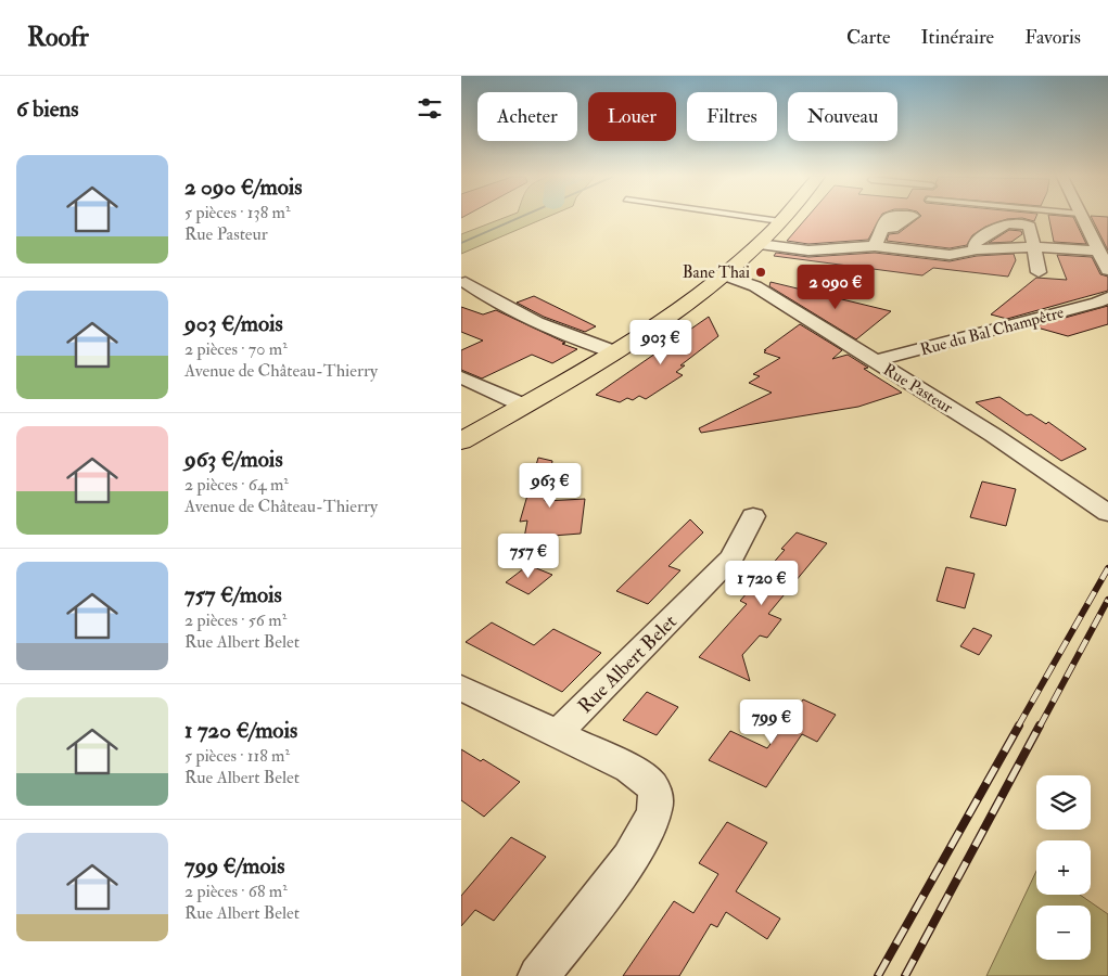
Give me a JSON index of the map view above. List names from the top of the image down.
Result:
{
  "streets": {
    "street": ["Rue du Bal Champêtre", "Rue Pasteur", "Rue Albert Belet"]
  },
  "crossings": [
    ["Rue du Bal Champêtre", "Rue Pasteur"]
  ],
  "places": ["Bane Thai"],
  "page": {
    "header": "Roofr",
    "nav": ["Carte", "Itinéraire", "Favoris"],
    "heading": "6 biens",
    "chip": [
      "Acheter",
      "Louer",
      "Filtres",
      "Nouveau"
    ],
    "list": [
      {
        "name": "2 090 €/mois",
        "note": "5 pièces · 138 m² · Rue Pasteur"
      },
      {
        "name": "903 €/mois",
        "note": "2 pièces · 70 m² · Avenue de Château-Thierry"
      },
      {
        "name": "963 €/mois",
        "note": "2 pièces · 64 m² · Avenue de Château-Thierry"
      },
      {
        "name": "757 €/mois",
        "note": "2 pièces · 56 m² · Rue Albert Belet"
      },
      {
        "name": "1 720 €/mois",
        "note": "5 pièces · 118 m² · Rue Albert Belet"
      },
      {
        "name": "799 €/mois",
        "note": "2 pièces · 68 m² · Rue Albert Belet"
      }
    ],
    "price": [
      "2 090 €",
      "903 €",
      "963 €",
      "757 €",
      "1 720 €",
      "799 €"
    ],
    "map_buttons": ["+", "−"]
  }
}
